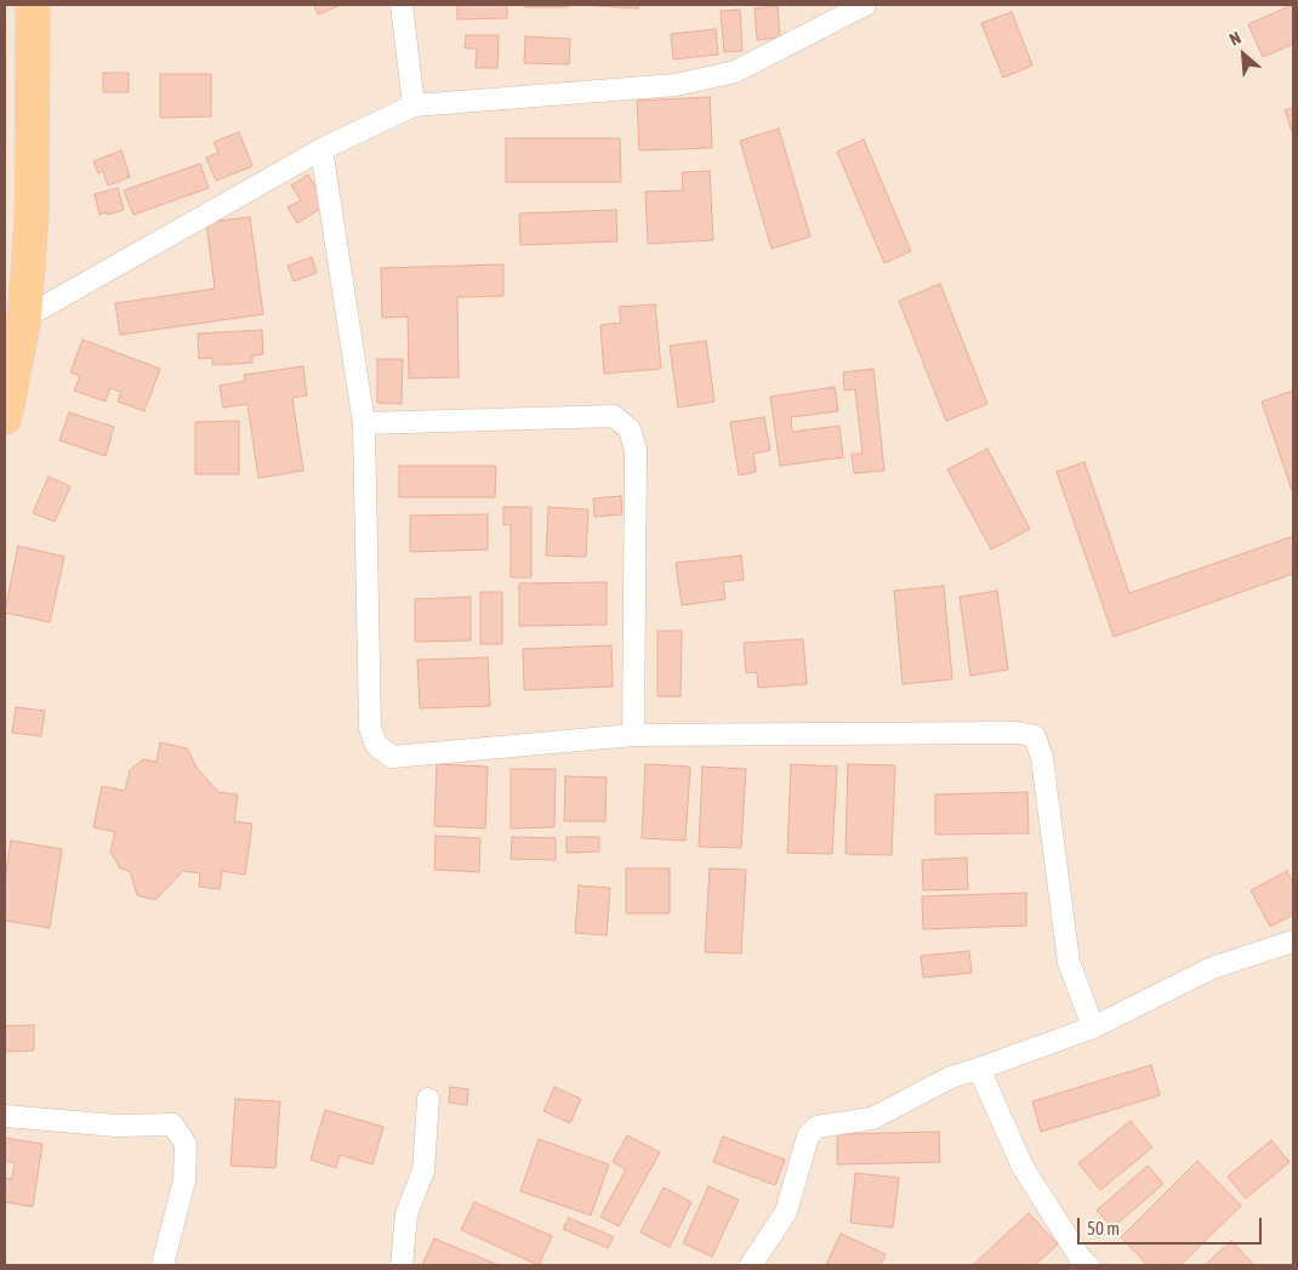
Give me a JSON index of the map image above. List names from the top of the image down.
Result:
{
  "scale_bar": "50 m",
  "north": "top left"
}
